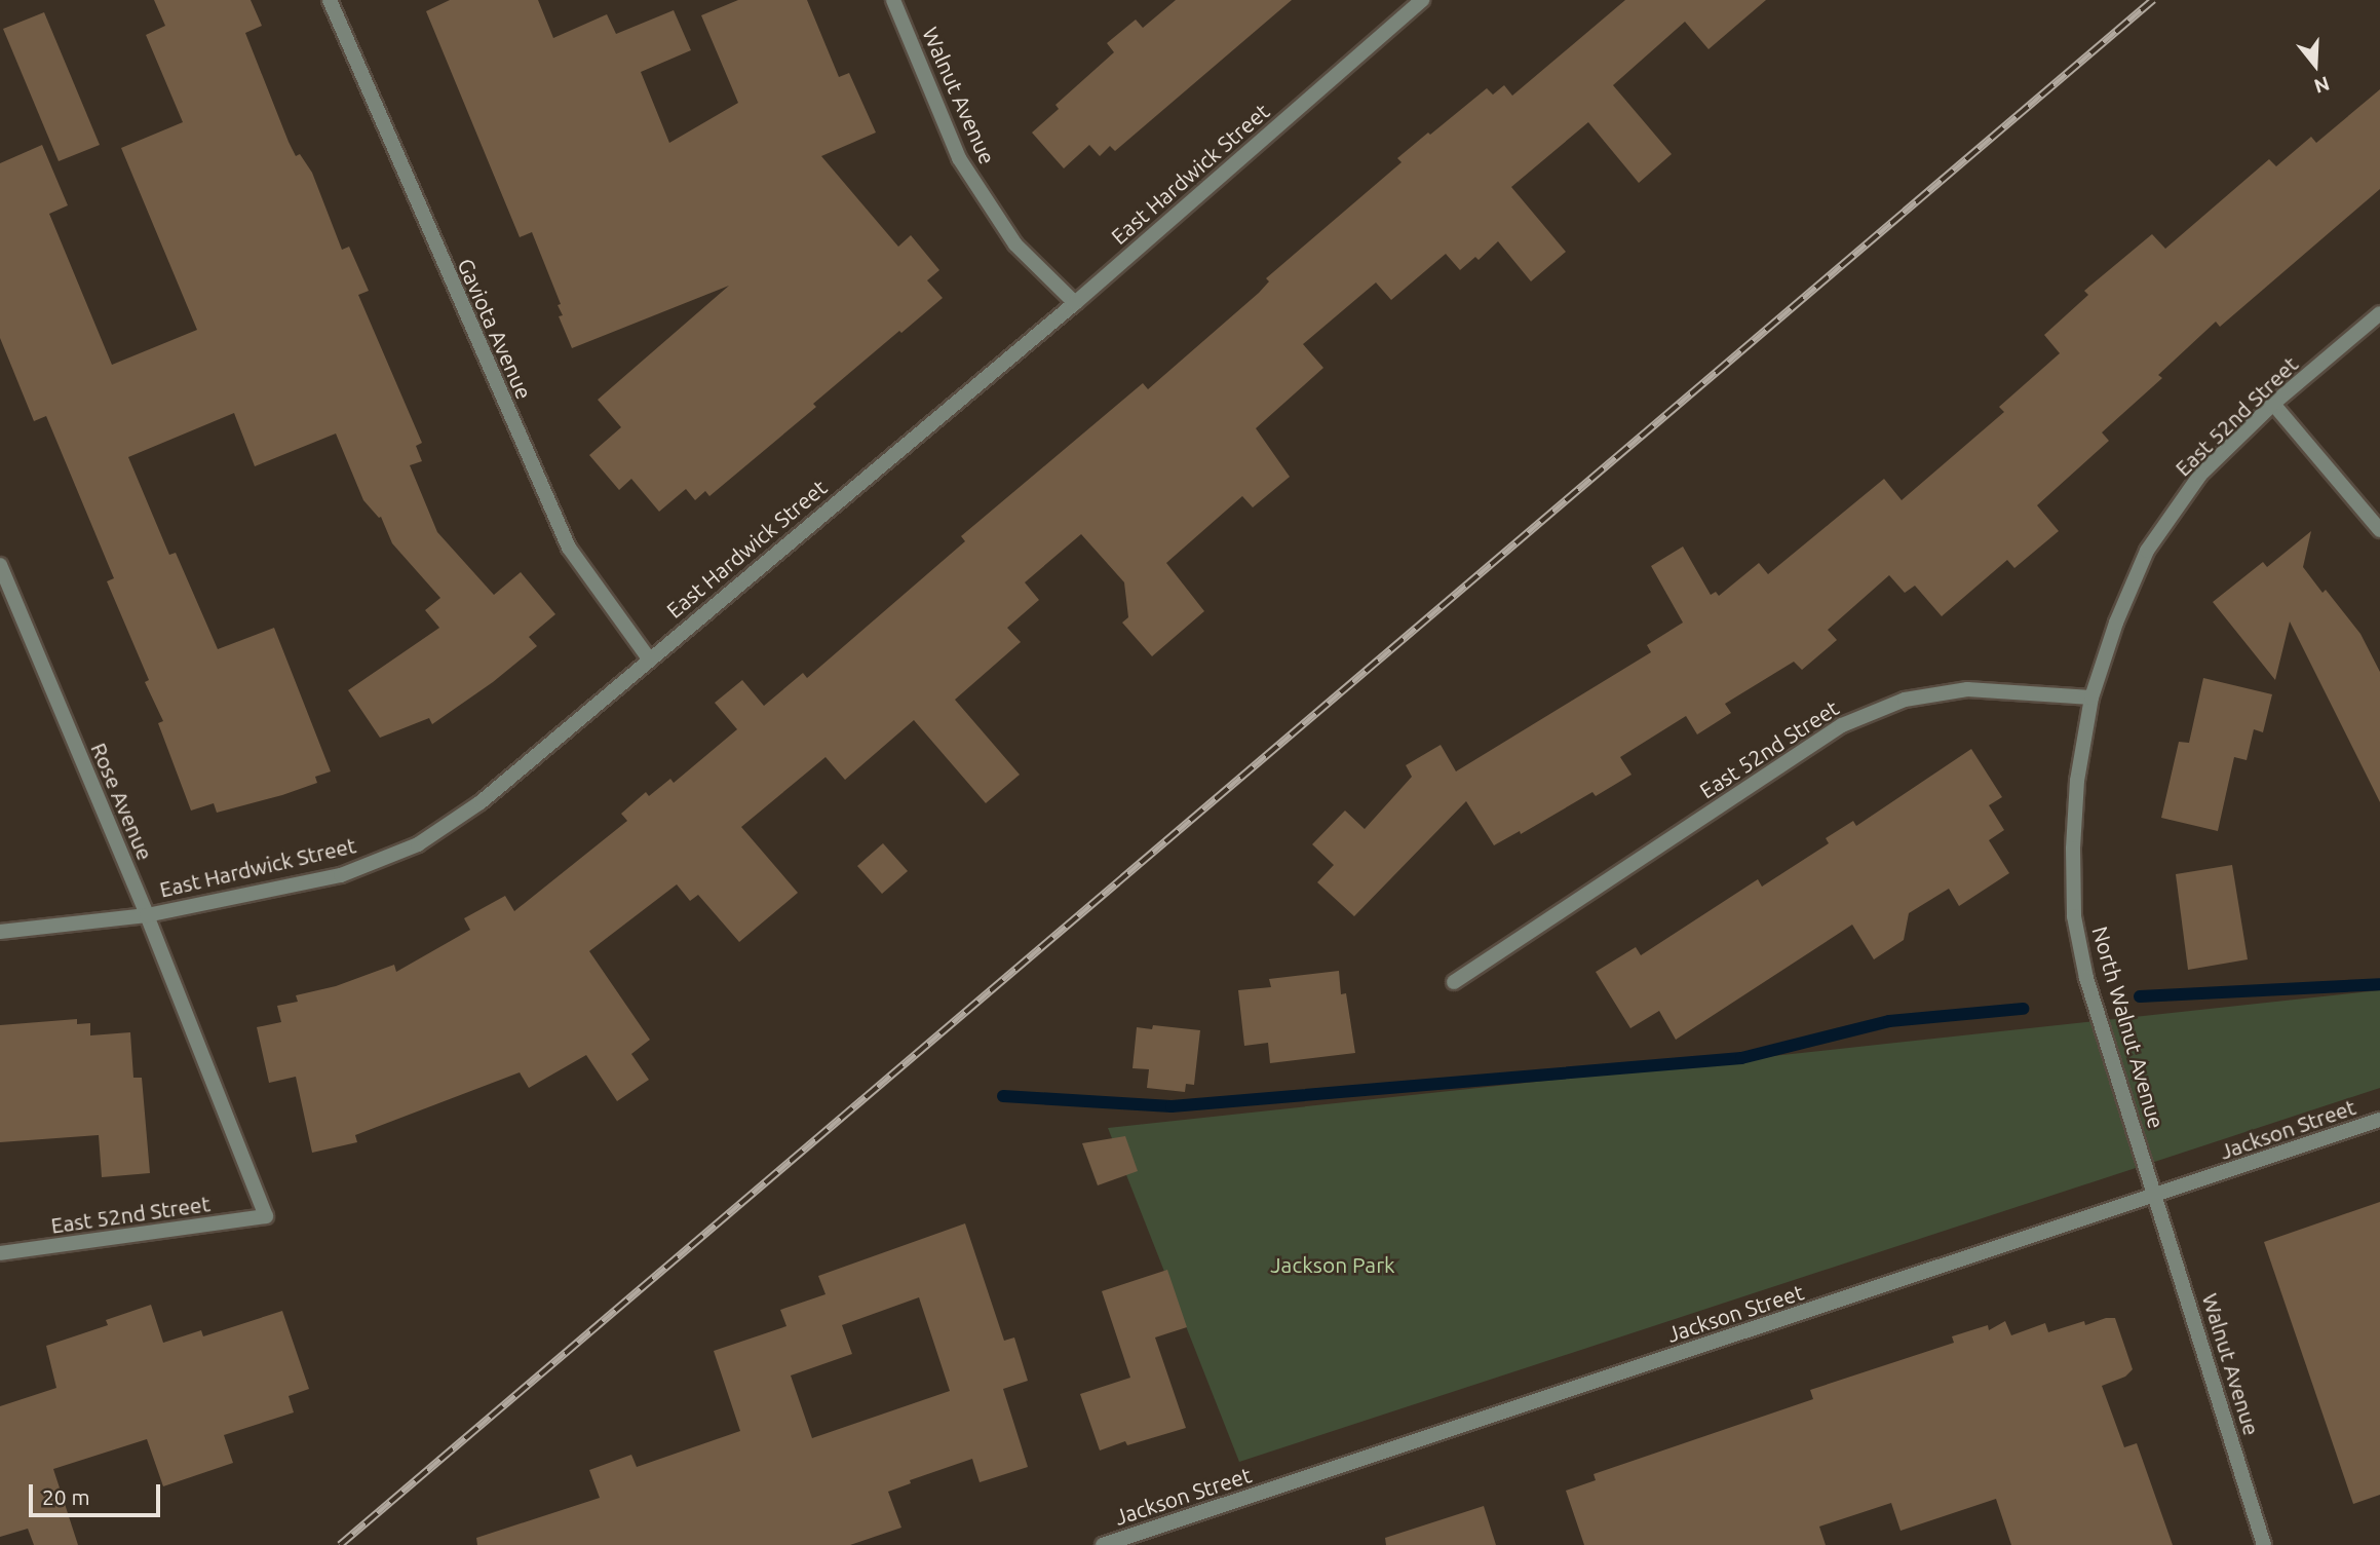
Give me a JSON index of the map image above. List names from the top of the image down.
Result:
{
  "streets": {
    "street": [
      "Walnut Avenue",
      "East Hardwick Street",
      "Gaviota Avenue",
      "East 52nd Street",
      "Rose Avenue",
      "North Walnut Avenue",
      "Jackson Street"
    ]
  },
  "crossings": [
    ["Walnut Avenue", "East Hardwick Street"],
    ["Walnut Avenue", "North Walnut Avenue"],
    ["Walnut Avenue", "Jackson Street"],
    ["East Hardwick Street", "Gaviota Avenue"],
    ["East Hardwick Street", "Rose Avenue"],
    ["East 52nd Street", "Rose Avenue"],
    ["East 52nd Street", "North Walnut Avenue"],
    ["North Walnut Avenue", "Jackson Street"]
  ],
  "parks": ["Jackson Park"],
  "scale_bar": "20 m",
  "north": "bottom"
}
